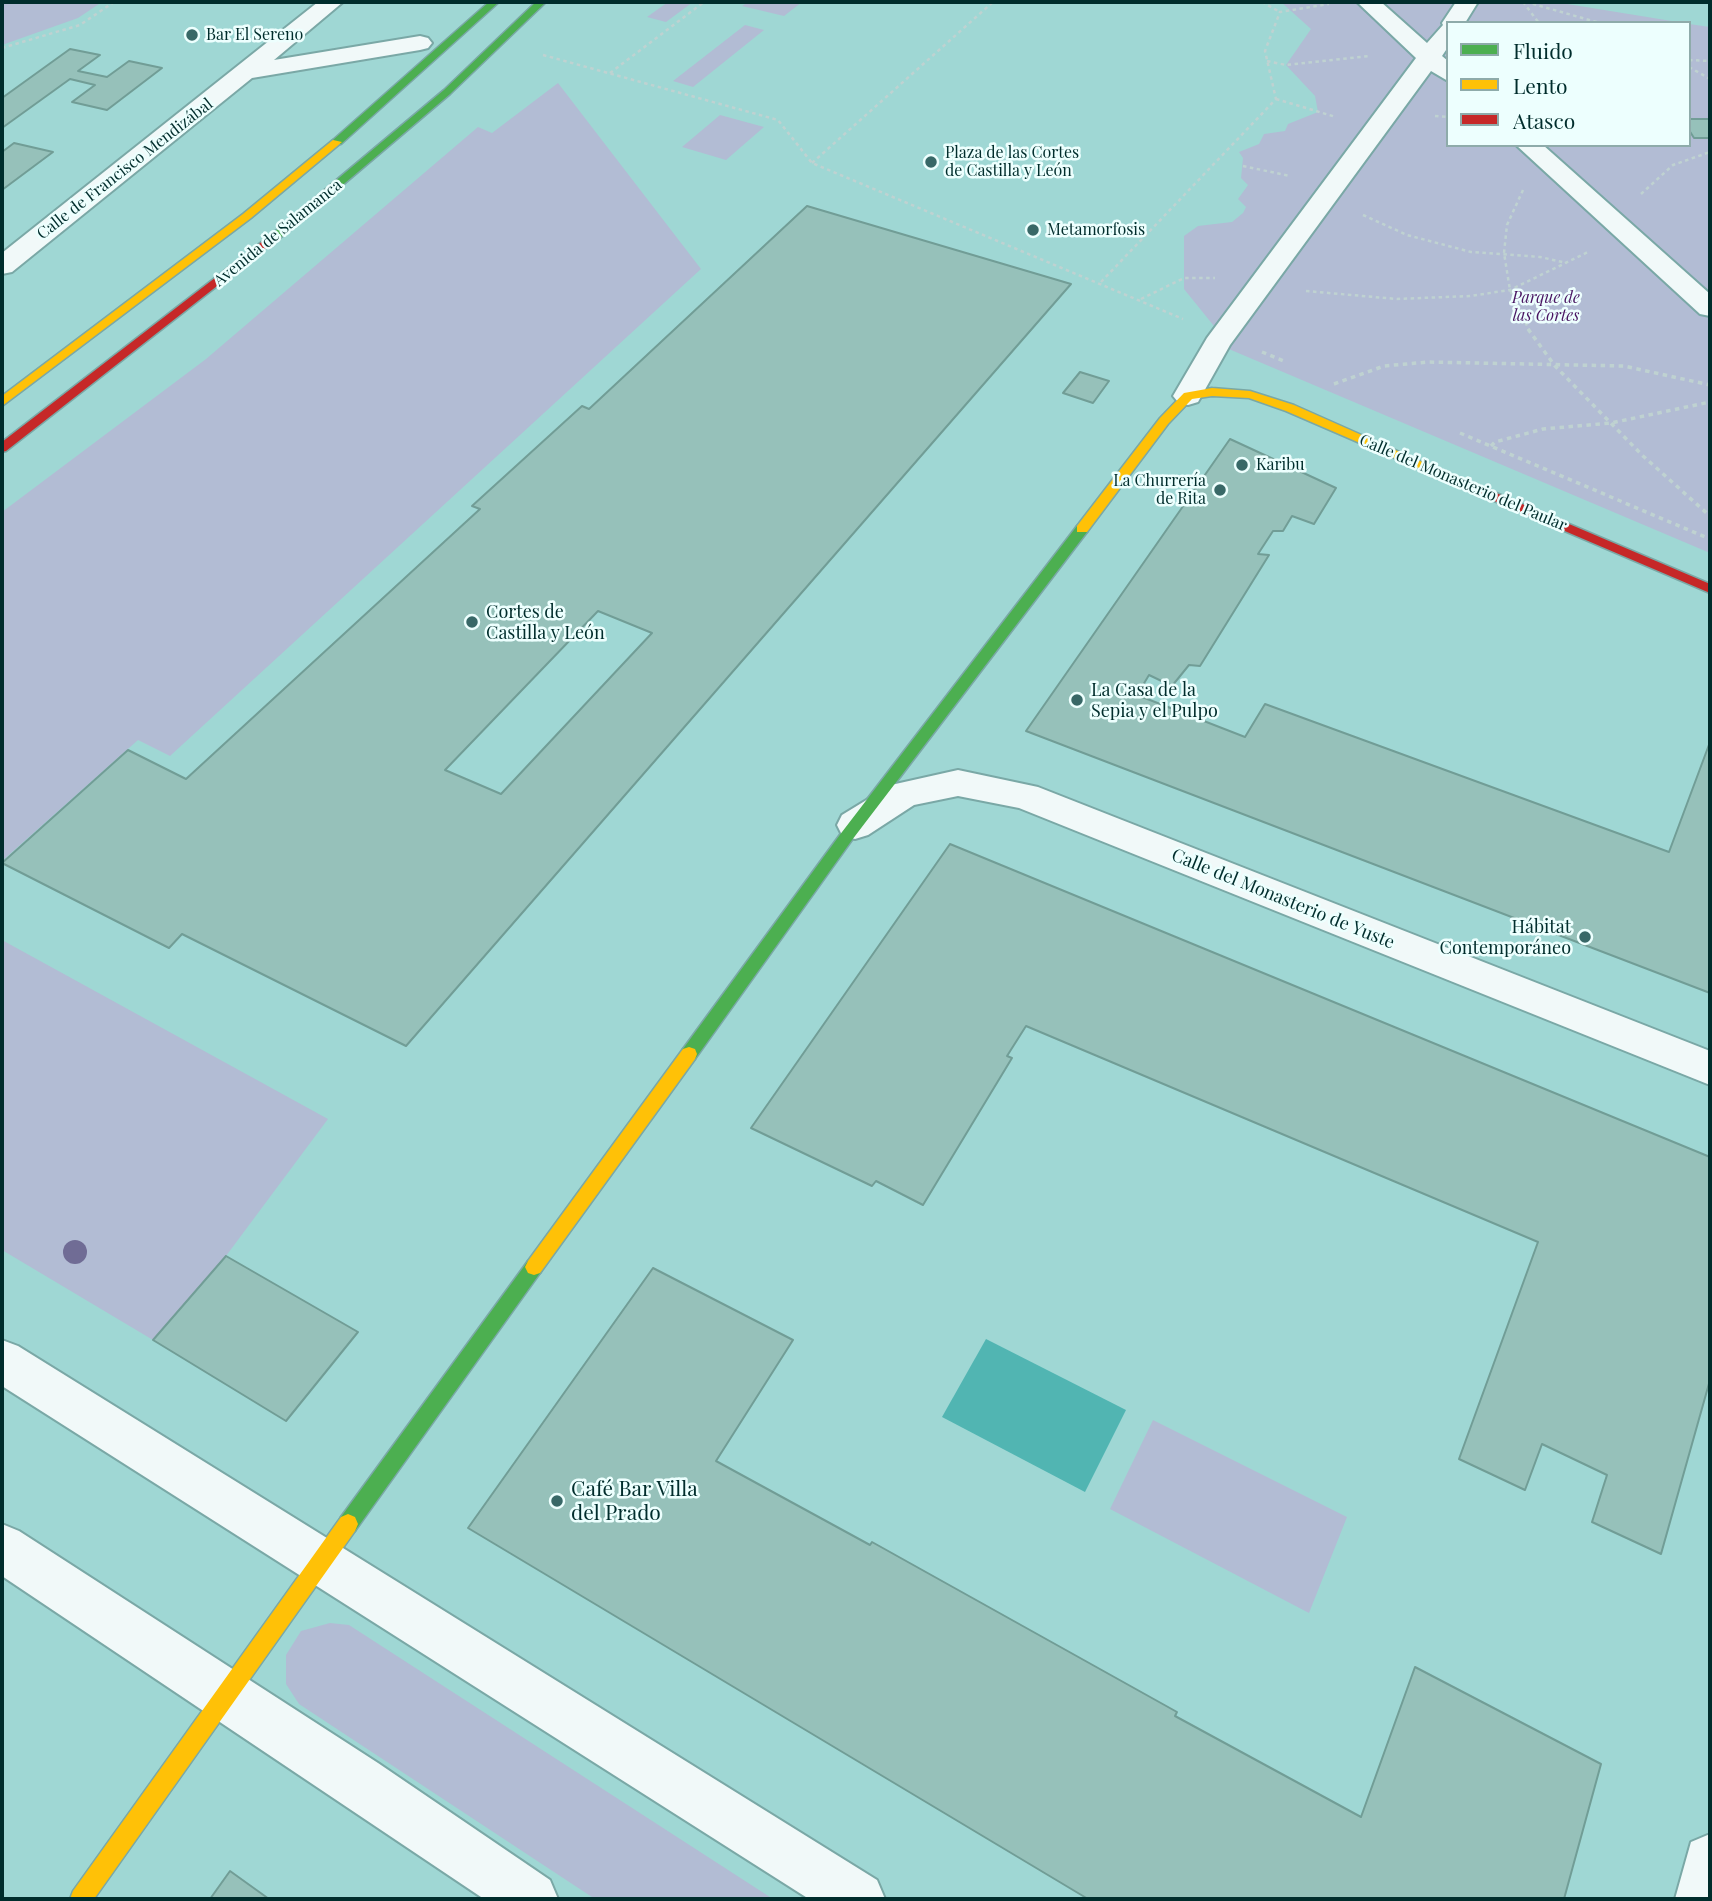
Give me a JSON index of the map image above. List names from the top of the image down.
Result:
{
  "streets": {
    "main road": ["Avenida de Salamanca", "Calle del Monasterio del Paular"],
    "street": ["Calle de Francisco Mendizábal", "Calle del Monasterio de Yuste"]
  },
  "parks": ["Parque de las Cortes"],
  "places": [
    "Bar El Sereno",
    "Plaza de las Cortes de Castilla y León",
    "Metamorfosis",
    "Karibu",
    "La Churrería de Rita",
    "Cortes de Castilla y León",
    "La Casa de la Sepia y el Pulpo",
    "Hábitat Contemporáneo",
    "Café Bar Villa del Prado"
  ],
  "legend": ["Fluido", "Lento", "Atasco"]
}
